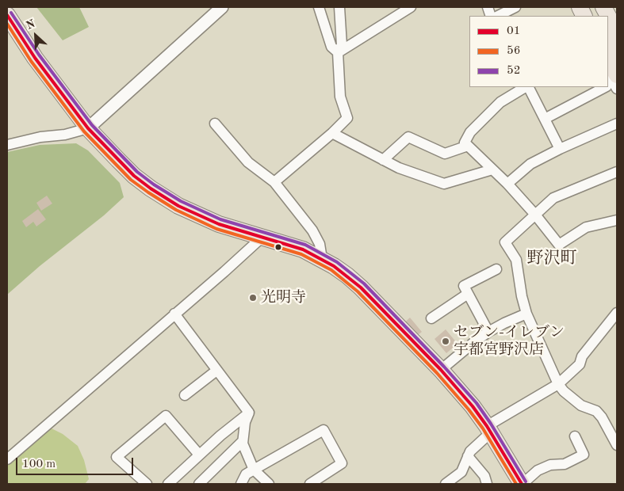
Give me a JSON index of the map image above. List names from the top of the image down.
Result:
{
  "districts": ["野沢町"],
  "places": ["光明寺", "セブン-イレブン 宇都宮野沢店"],
  "lines": ["transit line 52", "transit line 01", "transit line 56"],
  "legend": ["01", "56", "52"],
  "scale_bar": "100 m",
  "north": "top left"
}
